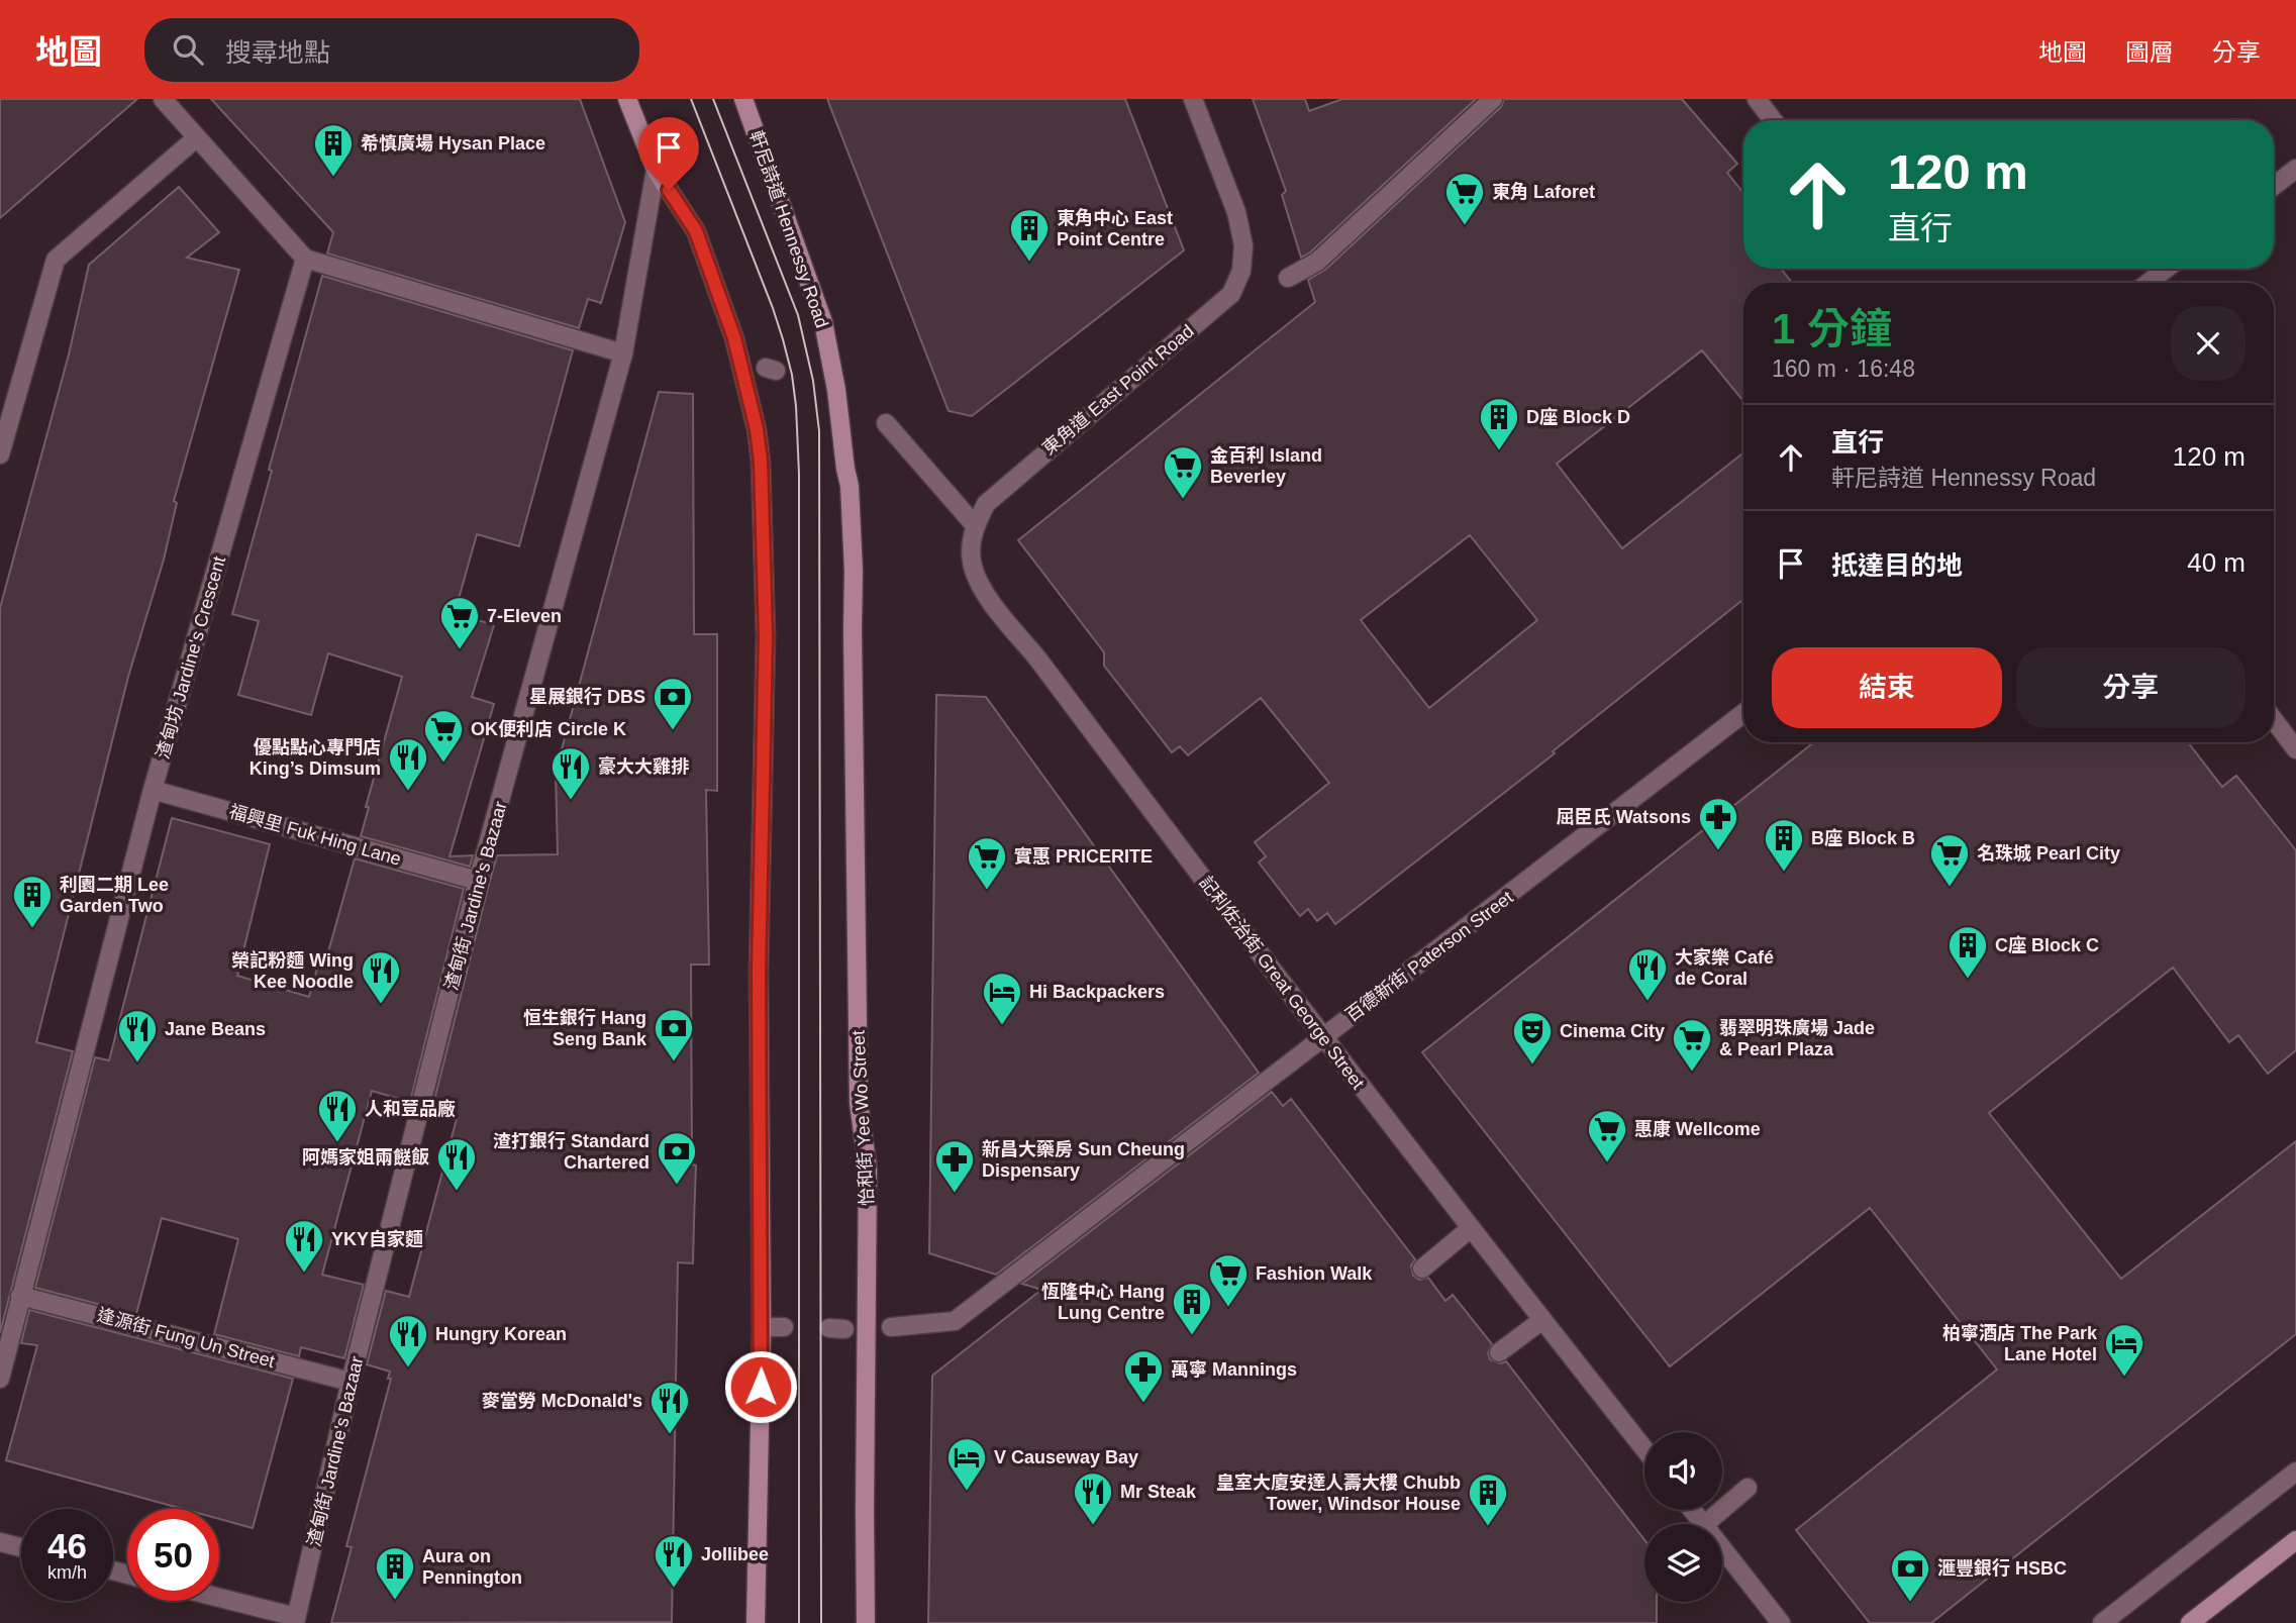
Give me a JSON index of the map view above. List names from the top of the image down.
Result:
{
  "streets": {
    "main road": ["軒尼詩道 Hennessy Road", "怡和街 Yee Wo Street"],
    "street": [
      "東角道 East Point Road",
      "渣甸坊 Jardine's Crescent",
      "福興里 Fuk Hing Lane",
      "渣甸街 Jardine's Bazaar",
      "百德新街 Paterson Street",
      "記利佐治街 Great George Street",
      "逢源街 Fung Un Street"
    ]
  },
  "crossings": [
    ["軒尼詩道 Hennessy Road", "怡和街 Yee Wo Street"],
    ["東角道 East Point Road", "記利佐治街 Great George Street"],
    ["渣甸坊 Jardine's Crescent", "福興里 Fuk Hing Lane"],
    ["渣甸坊 Jardine's Crescent", "逢源街 Fung Un Street"],
    ["福興里 Fuk Hing Lane", "渣甸街 Jardine's Bazaar"],
    ["渣甸街 Jardine's Bazaar", "逢源街 Fung Un Street"],
    ["百德新街 Paterson Street", "記利佐治街 Great George Street"]
  ],
  "places": {
    "building": [
      "希慎廣場 Hysan Place",
      "東角中心 East Point Centre",
      "D座 Block D",
      "B座 Block B",
      "利園二期 Lee Garden Two",
      "C座 Block C",
      "恆隆中心 Hang Lung Centre",
      "皇室大廈安達人壽大樓 Chubb Tower, Windsor House",
      "Aura on Pennington"
    ],
    "supermarket": [
      "東角 Laforet",
      "金百利 Island Beverley",
      "7-Eleven",
      "OK便利店 Circle K",
      "名珠城 Pearl City",
      "實惠 PRICERITE",
      "翡翠明珠廣場 Jade & Pearl Plaza",
      "惠康 Wellcome",
      "Fashion Walk"
    ],
    "bank": [
      "星展銀行 DBS",
      "恒生銀行 Hang Seng Bank",
      "渣打銀行 Standard Chartered",
      "滙豐銀行 HSBC"
    ],
    "restaurant": [
      "優點點心專門店 King’s Dimsum",
      "豪大大雞排",
      "大家樂 Café de Coral",
      "榮記粉麵 Wing Kee Noodle",
      "Jane Beans",
      "人和荳品廠",
      "阿媽家姐兩餸飯",
      "YKY自家麵",
      "Hungry Korean",
      "麥當勞 McDonald's",
      "Mr Steak",
      "Jollibee"
    ],
    "pharmacy": ["屈臣氏 Watsons", "新昌大藥房 Sun Cheung Dispensary", "萬寧 Mannings"],
    "hotel": ["Hi Backpackers", "柏寧酒店 The Park Lane Hotel", "V Causeway Bay"],
    "theatre": ["Cinema City"]
  },
  "page": {
    "header": "地圖",
    "search": "搜尋地點",
    "nav": ["地圖", "圖層", "分享"],
    "turn": ["120 m", "直行"],
    "heading": ["1 分鐘", "160 m · 16:48"],
    "list": [
      {
        "name": "直行",
        "note": "軒尼詩道 Hennessy Road",
        "value": "120 m"
      },
      {
        "name": "抵達目的地",
        "value": "40 m"
      }
    ],
    "buttons": ["結束", "分享"],
    "speed": "46 km/h",
    "limit": "50"
  }
}
